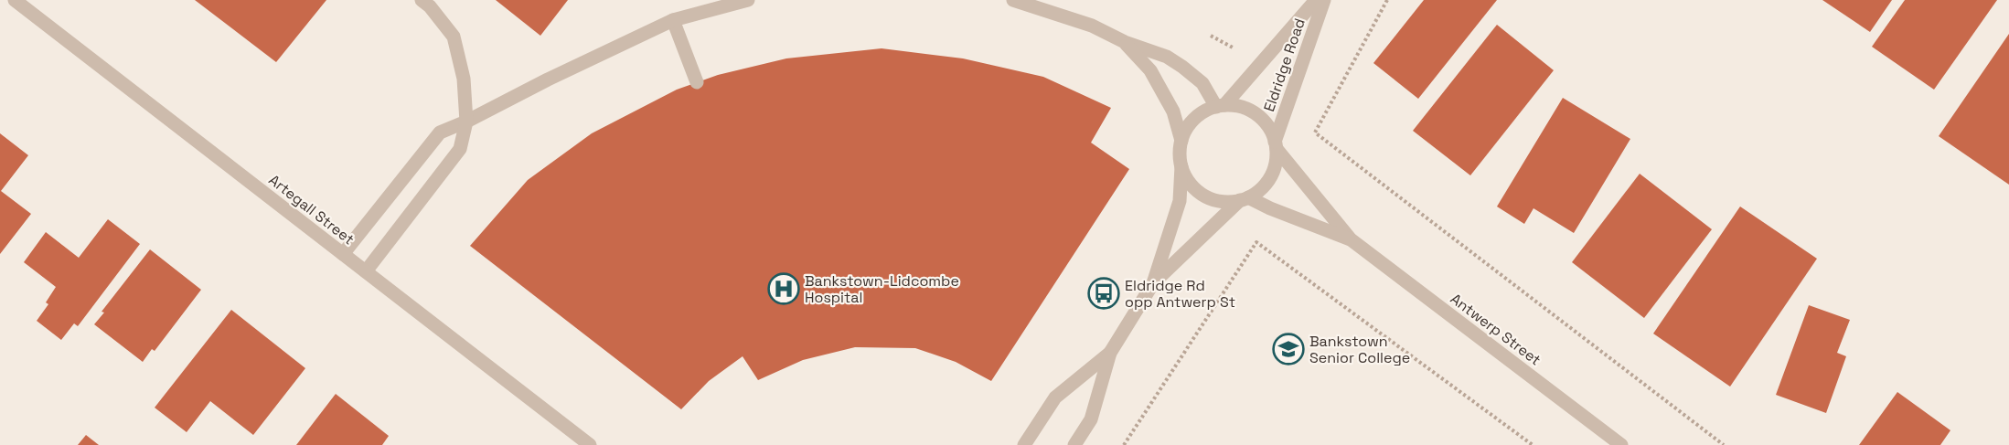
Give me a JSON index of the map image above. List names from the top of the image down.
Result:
{
  "streets": {
    "street": ["Eldridge Road", "Artegall Street", "Antwerp Street"]
  },
  "crossings": [
    ["Eldridge Road", "Antwerp Street"]
  ],
  "places": {
    "hospital": ["Bankstown-Lidcombe Hospital"],
    "bus stop": ["Eldridge Rd opp Antwerp St"],
    "school or university": ["Bankstown Senior College"]
  }
}
